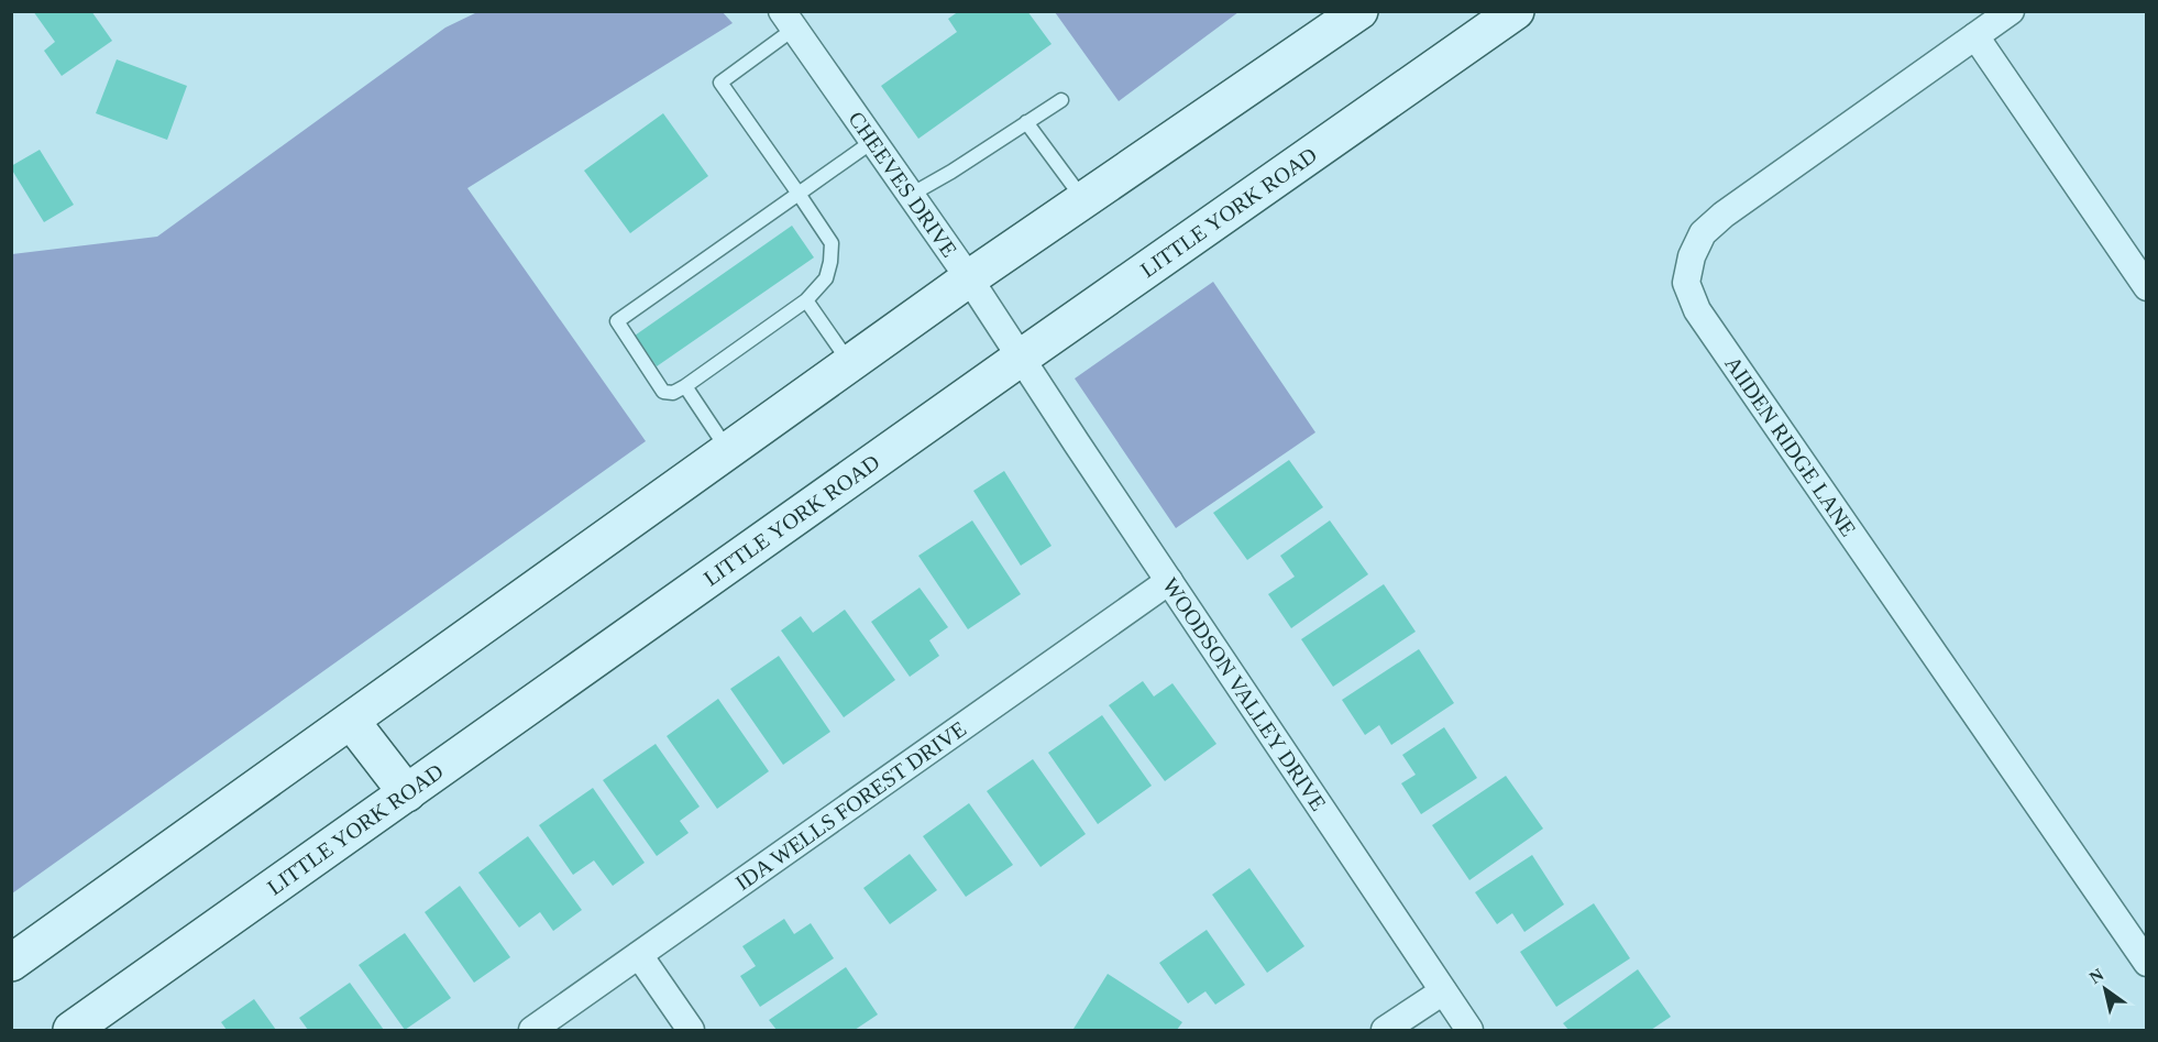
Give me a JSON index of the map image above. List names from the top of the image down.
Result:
{
  "streets": {
    "main road": ["LITTLE YORK ROAD"],
    "street": [
      "CHEEVES DRIVE",
      "AIIDEN RIDGE LANE",
      "WOODSON VALLEY DRIVE",
      "IDA WELLS FOREST DRIVE"
    ]
  },
  "crossings": [
    ["CHEEVES DRIVE", "LITTLE YORK ROAD"],
    ["CHEEVES DRIVE", "WOODSON VALLEY DRIVE"],
    ["LITTLE YORK ROAD", "WOODSON VALLEY DRIVE"],
    ["WOODSON VALLEY DRIVE", "IDA WELLS FOREST DRIVE"]
  ],
  "north": "top left"
}
